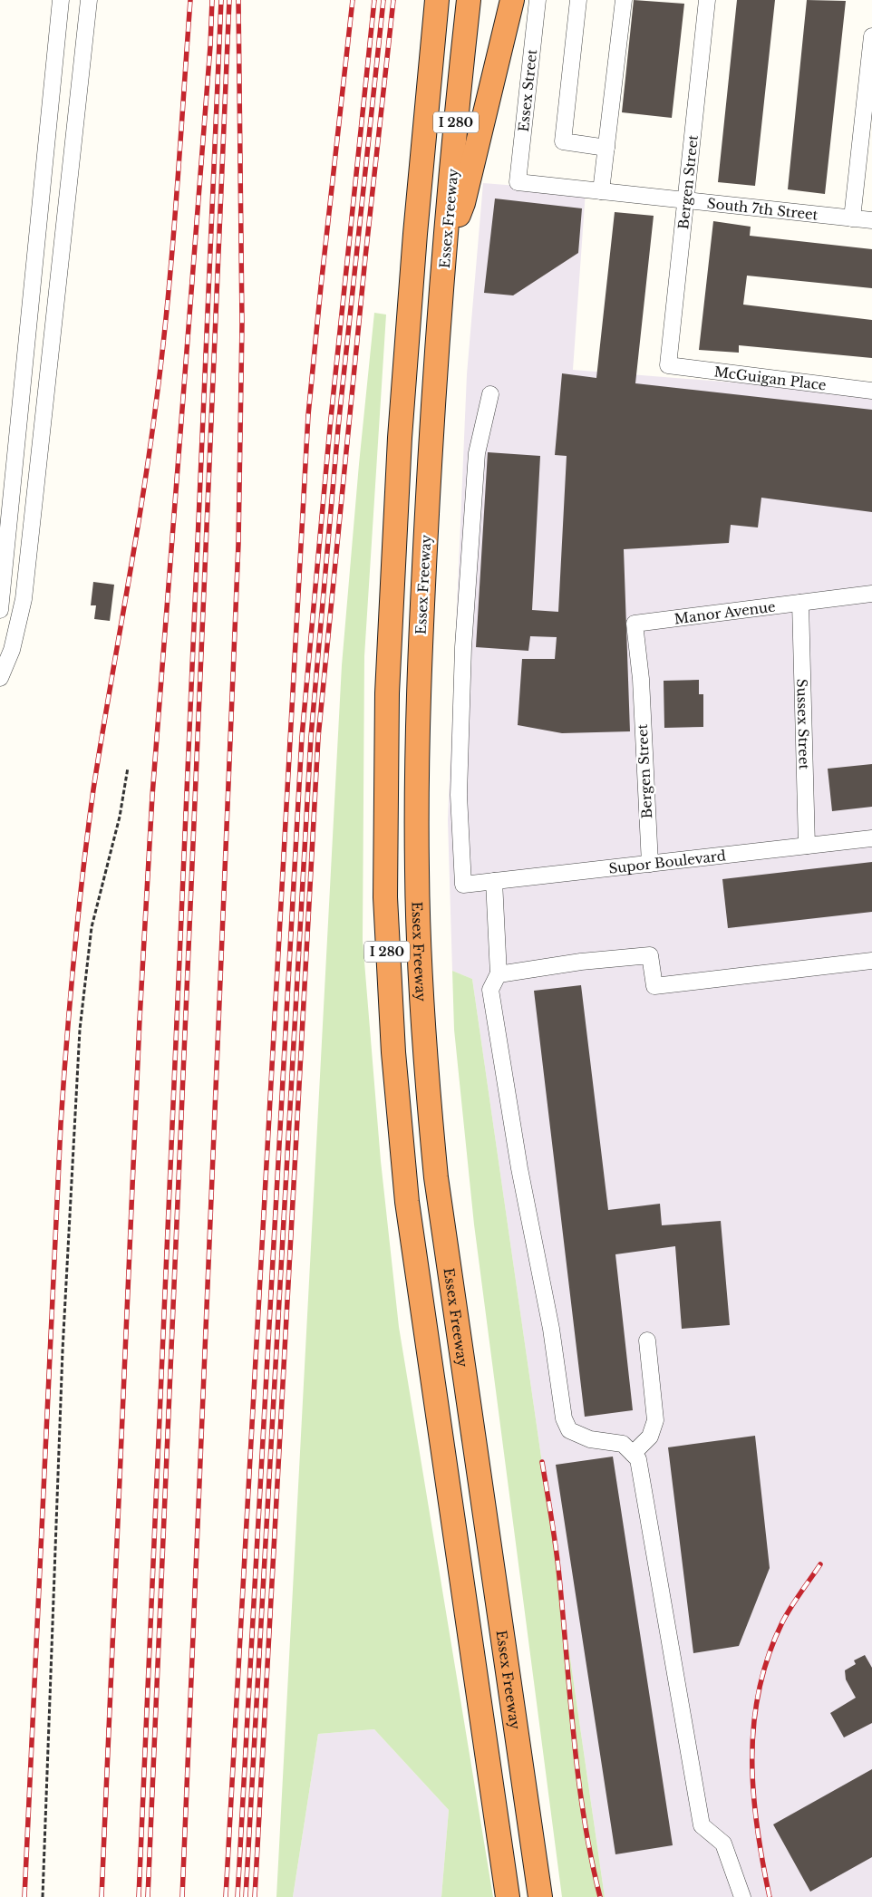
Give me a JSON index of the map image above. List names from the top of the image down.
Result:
{
  "streets": {
    "highway": ["I 280", "Essex Freeway"],
    "street": [
      "Essex Street",
      "Bergen Street",
      "South 7th Street",
      "McGuigan Place",
      "Manor Avenue",
      "Sussex Street",
      "Supor Boulevard"
    ]
  },
  "crossings": [
    ["Essex Street", "South 7th Street"],
    ["Bergen Street", "South 7th Street"],
    ["Bergen Street", "McGuigan Place"],
    ["Bergen Street", "Manor Avenue"],
    ["Bergen Street", "Supor Boulevard"],
    ["Manor Avenue", "Sussex Street"],
    ["Sussex Street", "Supor Boulevard"]
  ]
}
